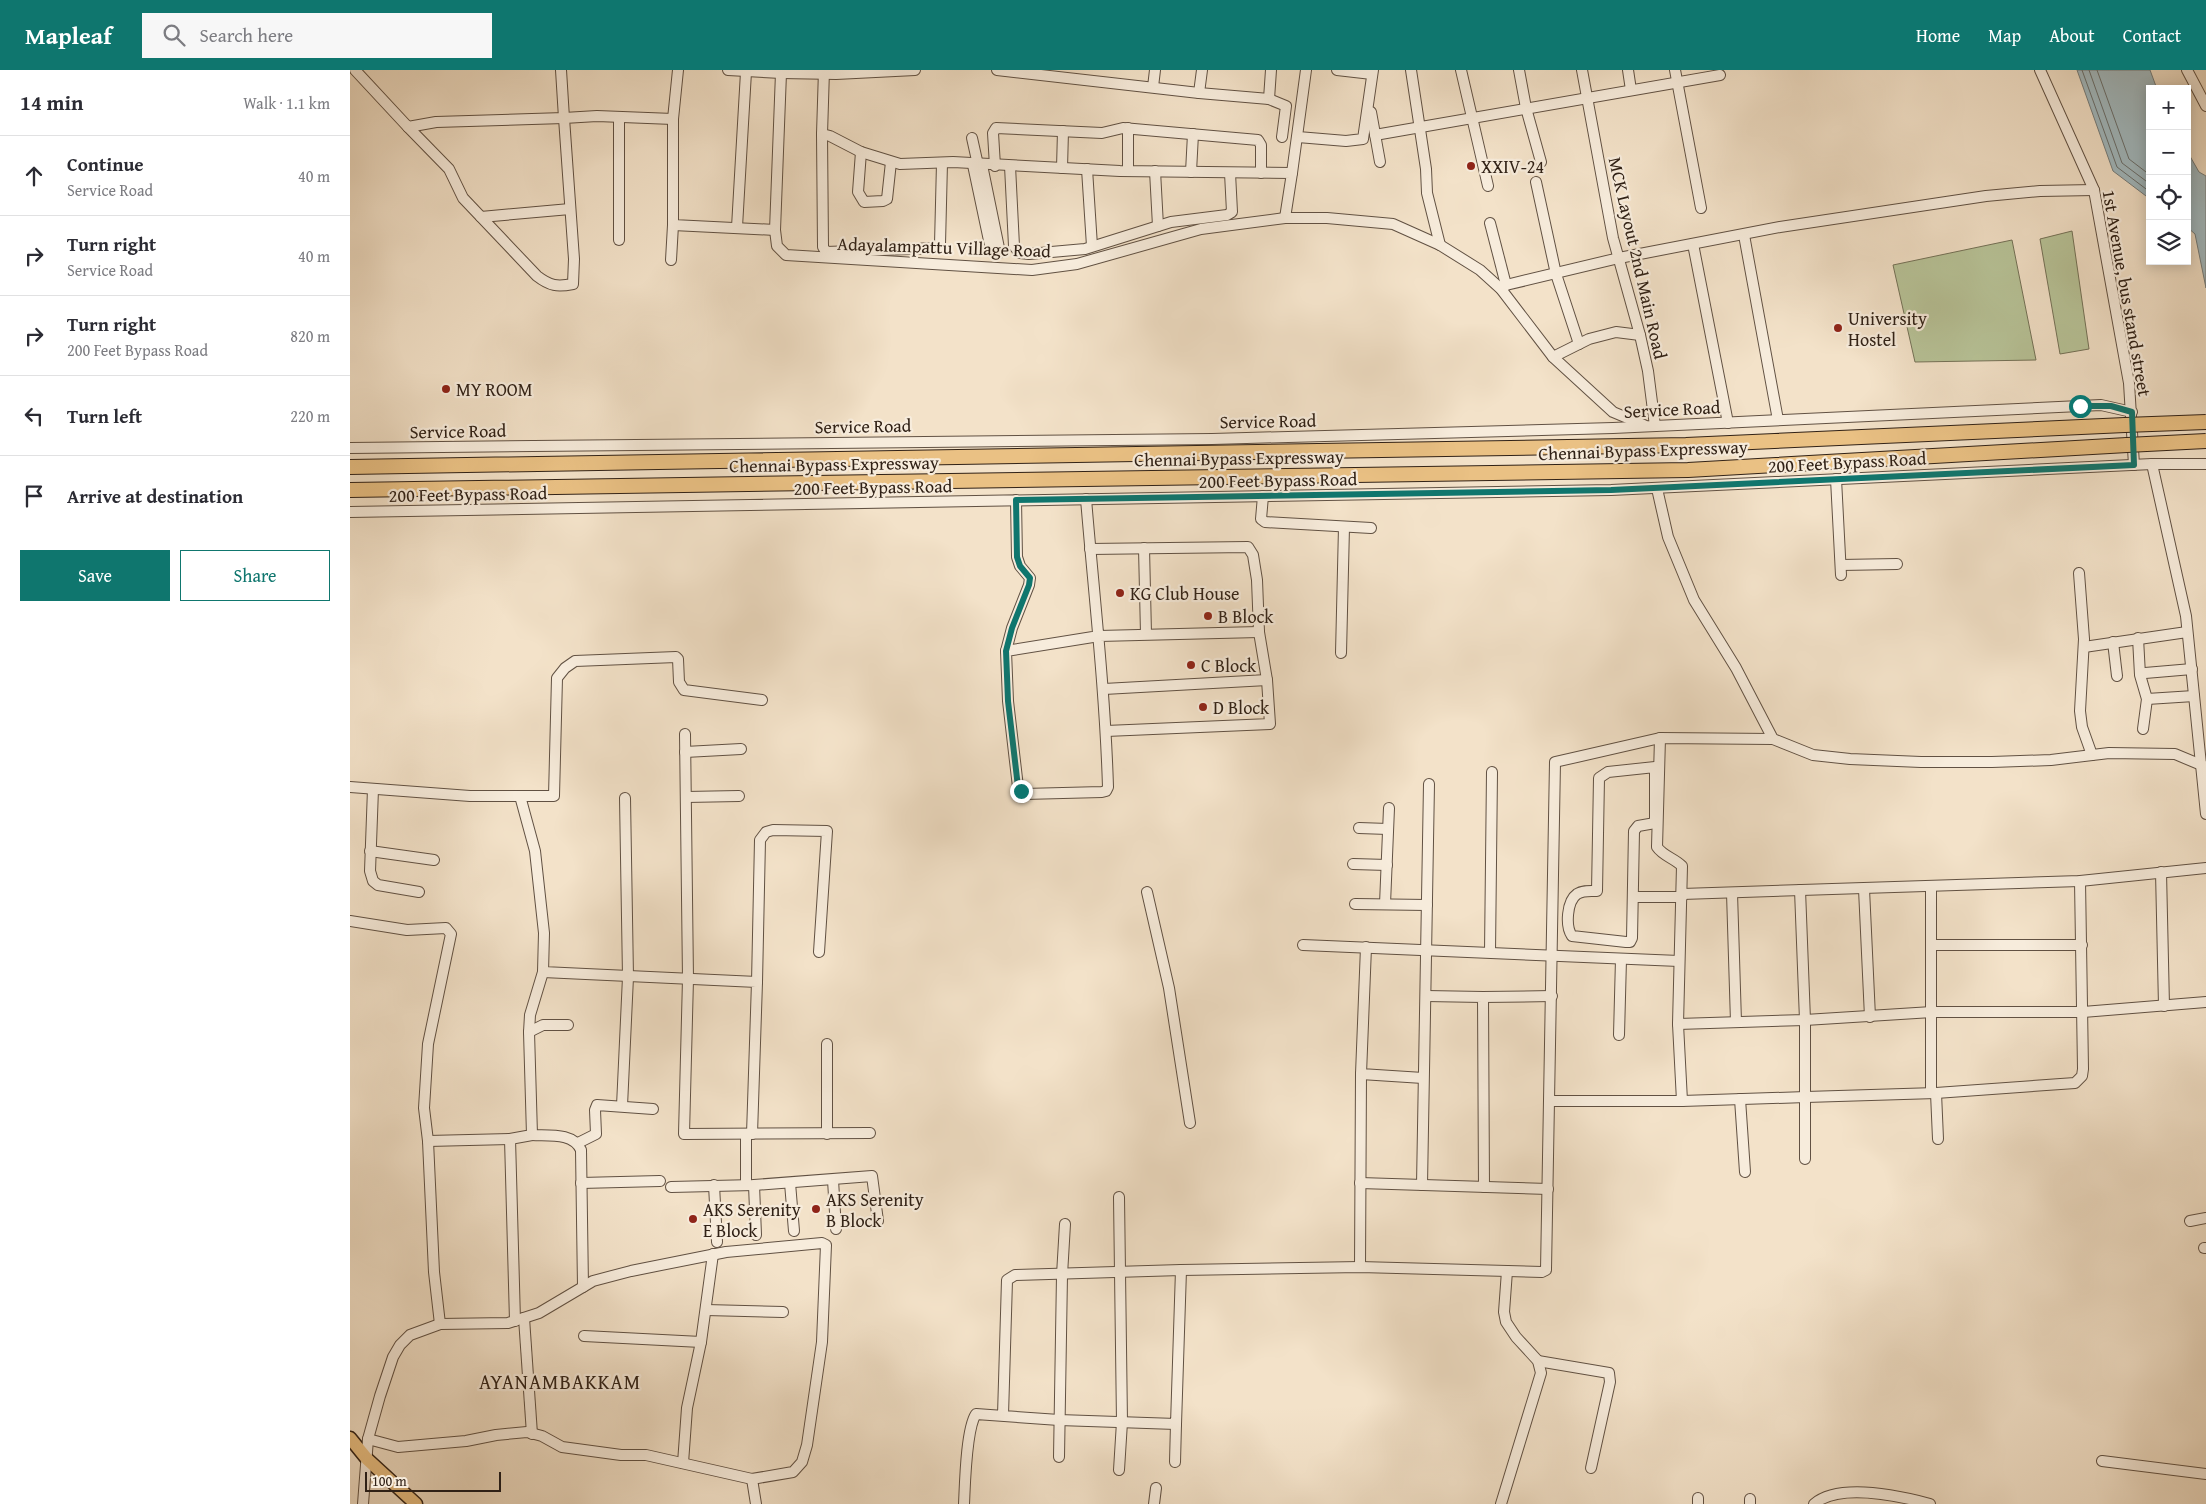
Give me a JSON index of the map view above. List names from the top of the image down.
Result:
{
  "streets": {
    "highway": ["Chennai Bypass Expressway"],
    "street": [
      "Adayalampattu Village Road",
      "MCK Layout 2nd Main Road",
      "1st Avenue, bus stand street",
      "Service Road",
      "200 Feet Bypass Road"
    ]
  },
  "crossings": [
    ["Adayalampattu Village Road", "MCK Layout 2nd Main Road"],
    ["Adayalampattu Village Road", "Service Road"],
    ["MCK Layout 2nd Main Road", "Service Road"],
    ["1st Avenue, bus stand street", "Service Road"]
  ],
  "districts": ["AYANAMBAKKAM"],
  "places": [
    "XXIV-24",
    "University Hostel",
    "MY ROOM",
    "KG Club House",
    "B Block",
    "C Block",
    "D Block",
    "AKS Serenity B Block",
    "AKS Serenity E Block"
  ],
  "scale_bar": "100 m",
  "page": {
    "header": "Mapleaf",
    "search": "Search here",
    "nav": [
      "Home",
      "Map",
      "About",
      "Contact"
    ],
    "heading": ["14 min", "Walk · 1.1 km"],
    "map_buttons": ["+", "−"],
    "list": [
      ["Continue", "Service Road", "40 m"],
      ["Turn right", "Service Road", "40 m"],
      ["Turn right", "200 Feet Bypass Road", "820 m"],
      ["Turn left", "220 m"],
      "Arrive at destination"
    ],
    "buttons": ["Save", "Share"],
    "scale": "100 m"
  }
}
